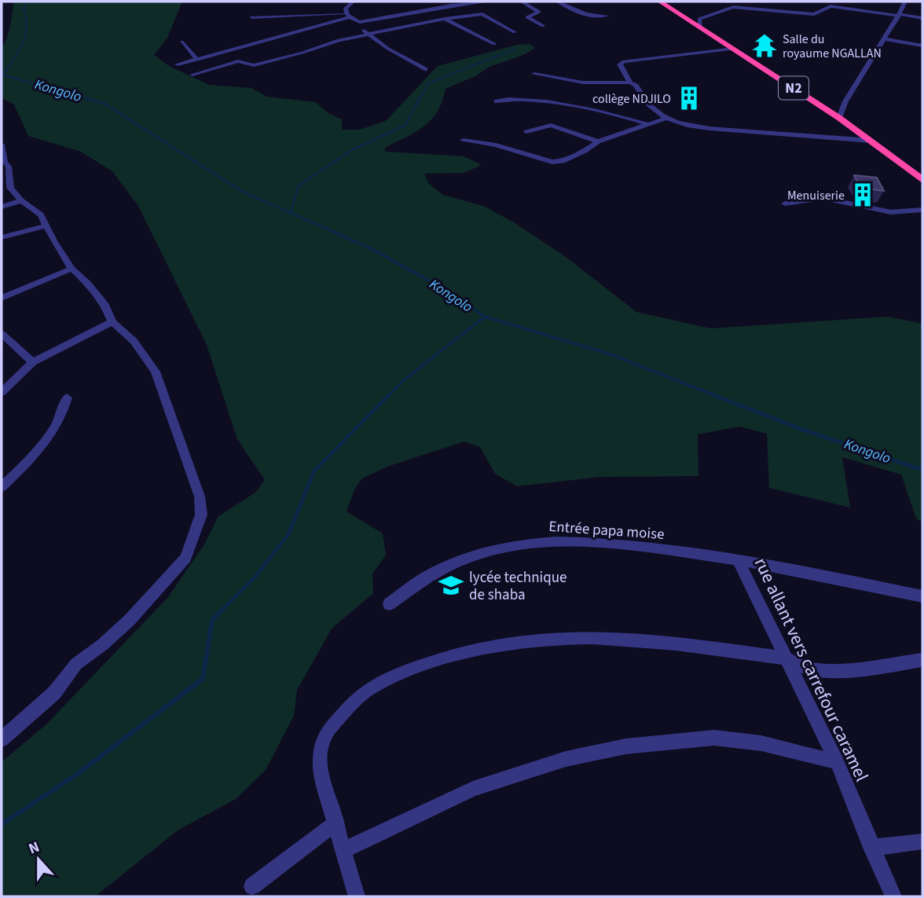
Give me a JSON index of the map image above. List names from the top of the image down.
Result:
{
  "streets": {
    "highway": ["N2"],
    "street": ["Entrée papa moise", "rue allant vers carrefour caramel"]
  },
  "crossings": [
    ["Entrée papa moise", "rue allant vers carrefour caramel"]
  ],
  "water": ["Kongolo"],
  "places": {
    "temple": ["Salle du royaume NGALLAN"],
    "building": ["collège NDJILO", "Menuiserie"],
    "school or university": ["lycée technique de shaba"]
  },
  "north": "top"
}
